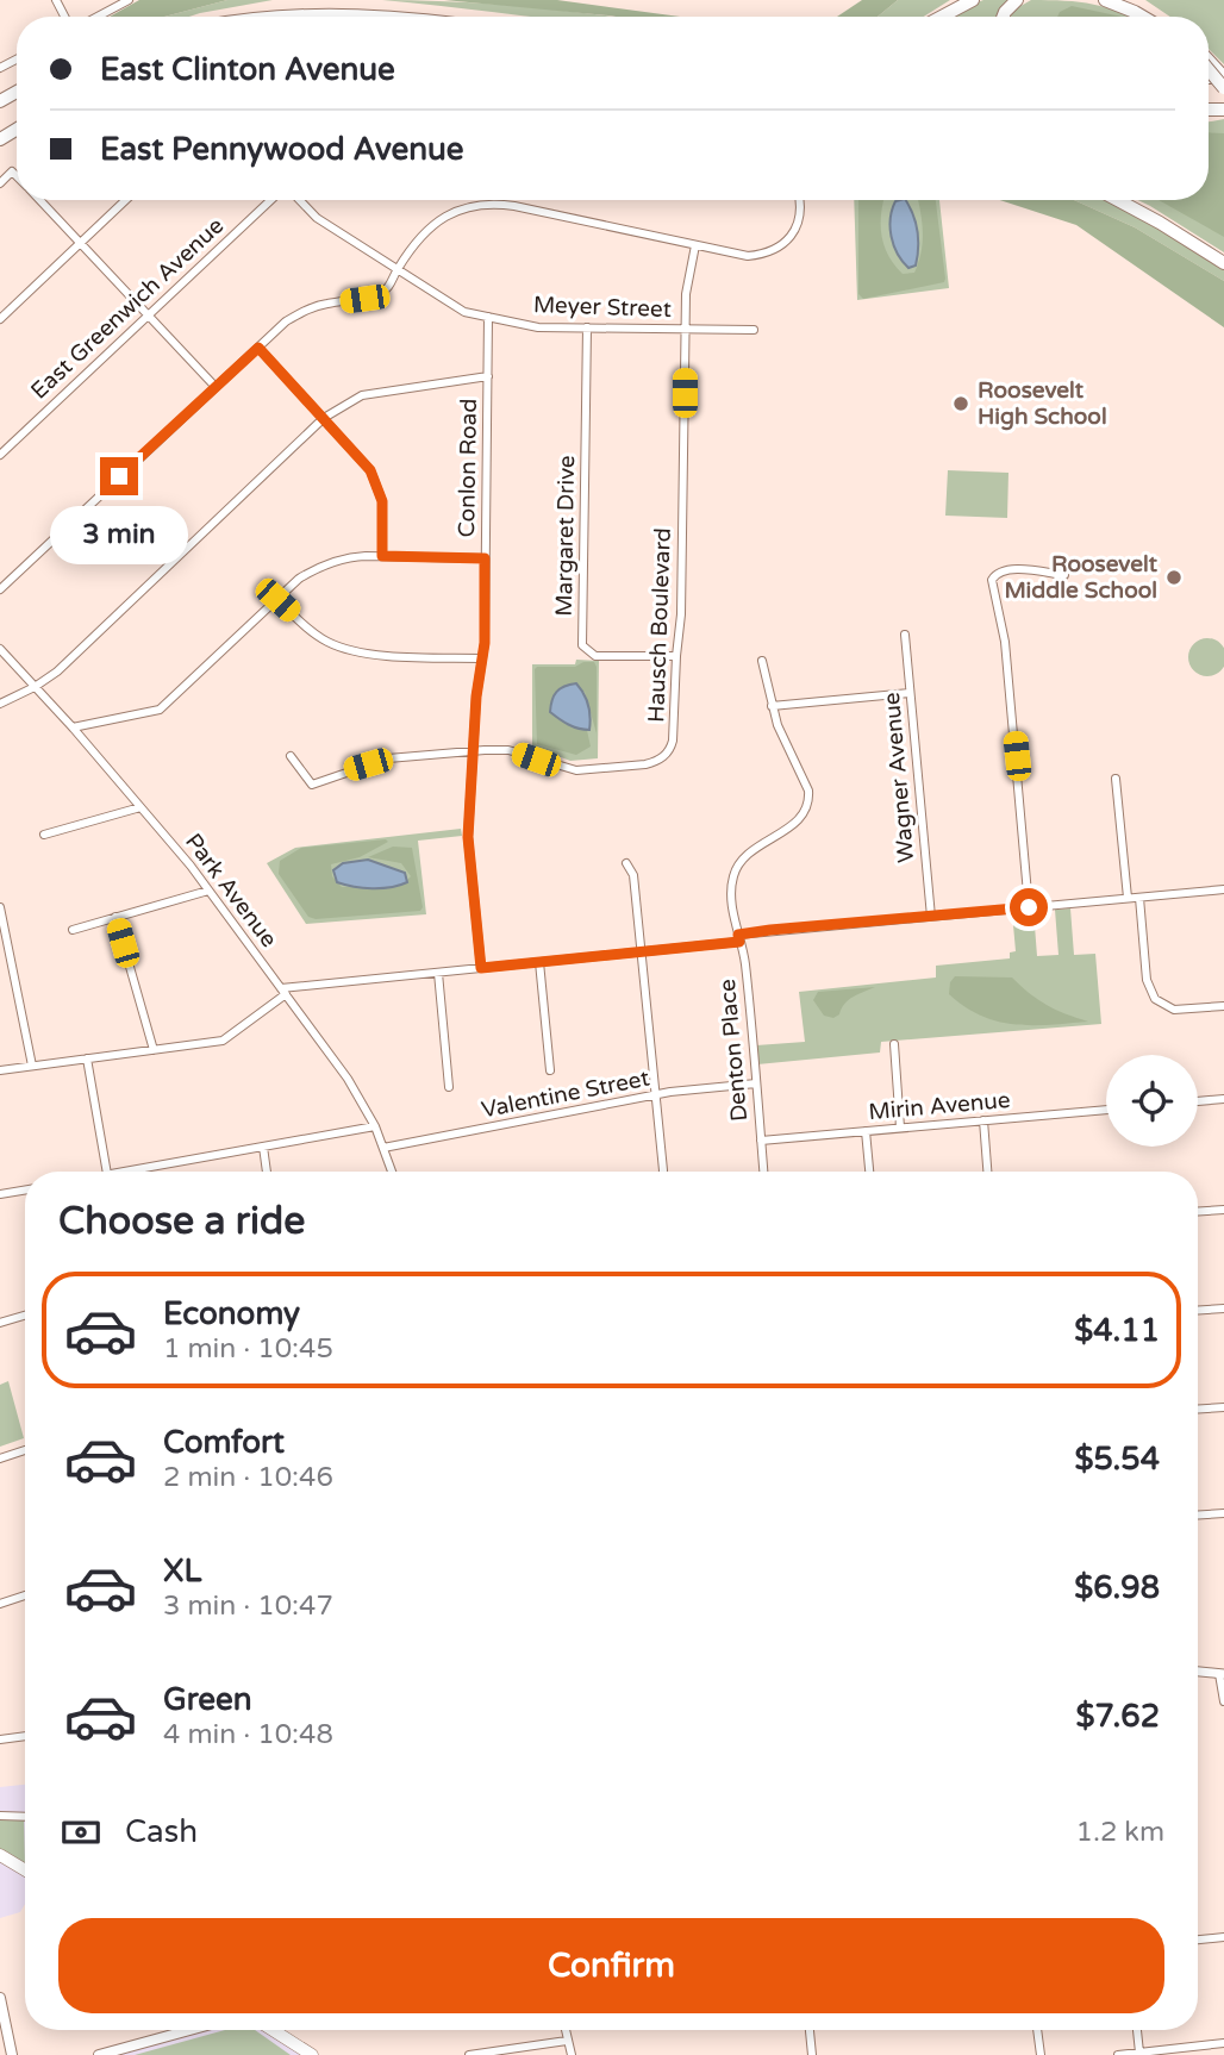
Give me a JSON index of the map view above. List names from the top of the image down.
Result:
{
  "streets": {
    "street": [
      "Meyer Street",
      "East Greenwich Avenue",
      "Conlon Road",
      "Margaret Drive",
      "Hausch Boulevard",
      "Wagner Avenue",
      "Park Avenue",
      "Denton Place",
      "Valentine Street",
      "Mirin Avenue"
    ]
  },
  "crossings": [
    ["Meyer Street", "Conlon Road"],
    ["Meyer Street", "Margaret Drive"],
    ["Meyer Street", "Hausch Boulevard"],
    ["Conlon Road", "Hausch Boulevard"],
    ["Margaret Drive", "Hausch Boulevard"],
    ["Park Avenue", "Valentine Street"],
    ["Denton Place", "Valentine Street"],
    ["Denton Place", "Mirin Avenue"]
  ],
  "places": ["Roosevelt High School", "Roosevelt Middle School"],
  "page": {
    "banner": ["East Clinton Avenue", "East Pennywood Avenue"],
    "bubble": "3 min",
    "heading": "Choose a ride",
    "list": [
      {
        "name": "Economy",
        "note": "1 min · 10:45",
        "value": "$4.11"
      },
      {
        "name": "Comfort",
        "note": "2 min · 10:46",
        "value": "$5.54"
      },
      {
        "name": "XL",
        "note": "3 min · 10:47",
        "value": "$6.98"
      },
      {
        "name": "Green",
        "note": "4 min · 10:48",
        "value": "$7.62"
      }
    ],
    "pay": ["Cash", "1.2 km"],
    "buttons": "Confirm"
  }
}
